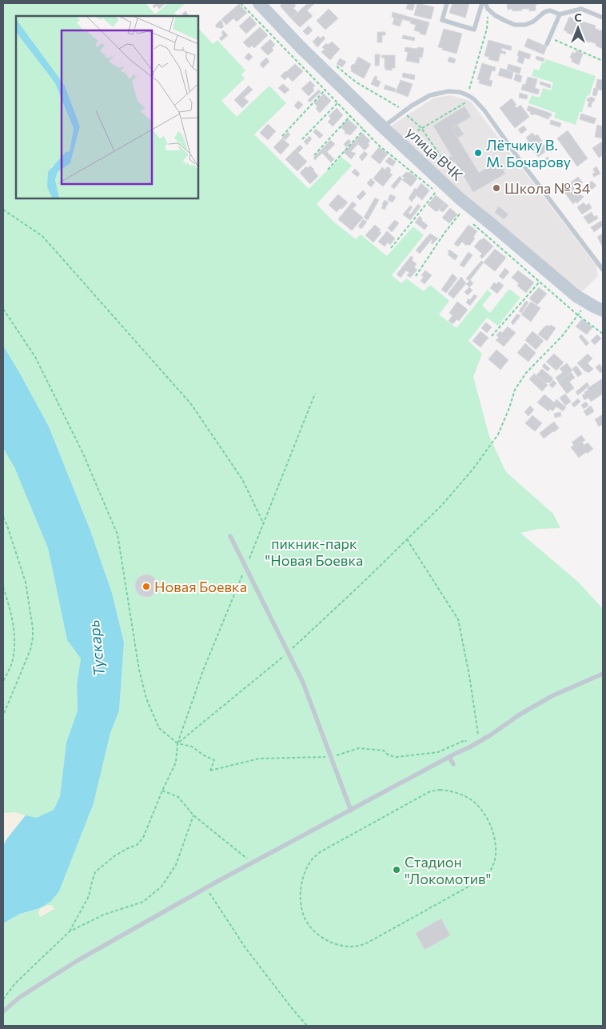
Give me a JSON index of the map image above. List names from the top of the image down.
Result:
{
  "streets": {
    "main road": ["улица ВЧК"]
  },
  "water": ["Тускарь"],
  "parks": ["пикник-парк \"Новая Боевка"],
  "places": [
    "Лётчику В. М. Бочарову",
    "Школа № 34",
    "Новая Боевка",
    "Стадион \"Локомотив\""
  ],
  "north": "top"
}
